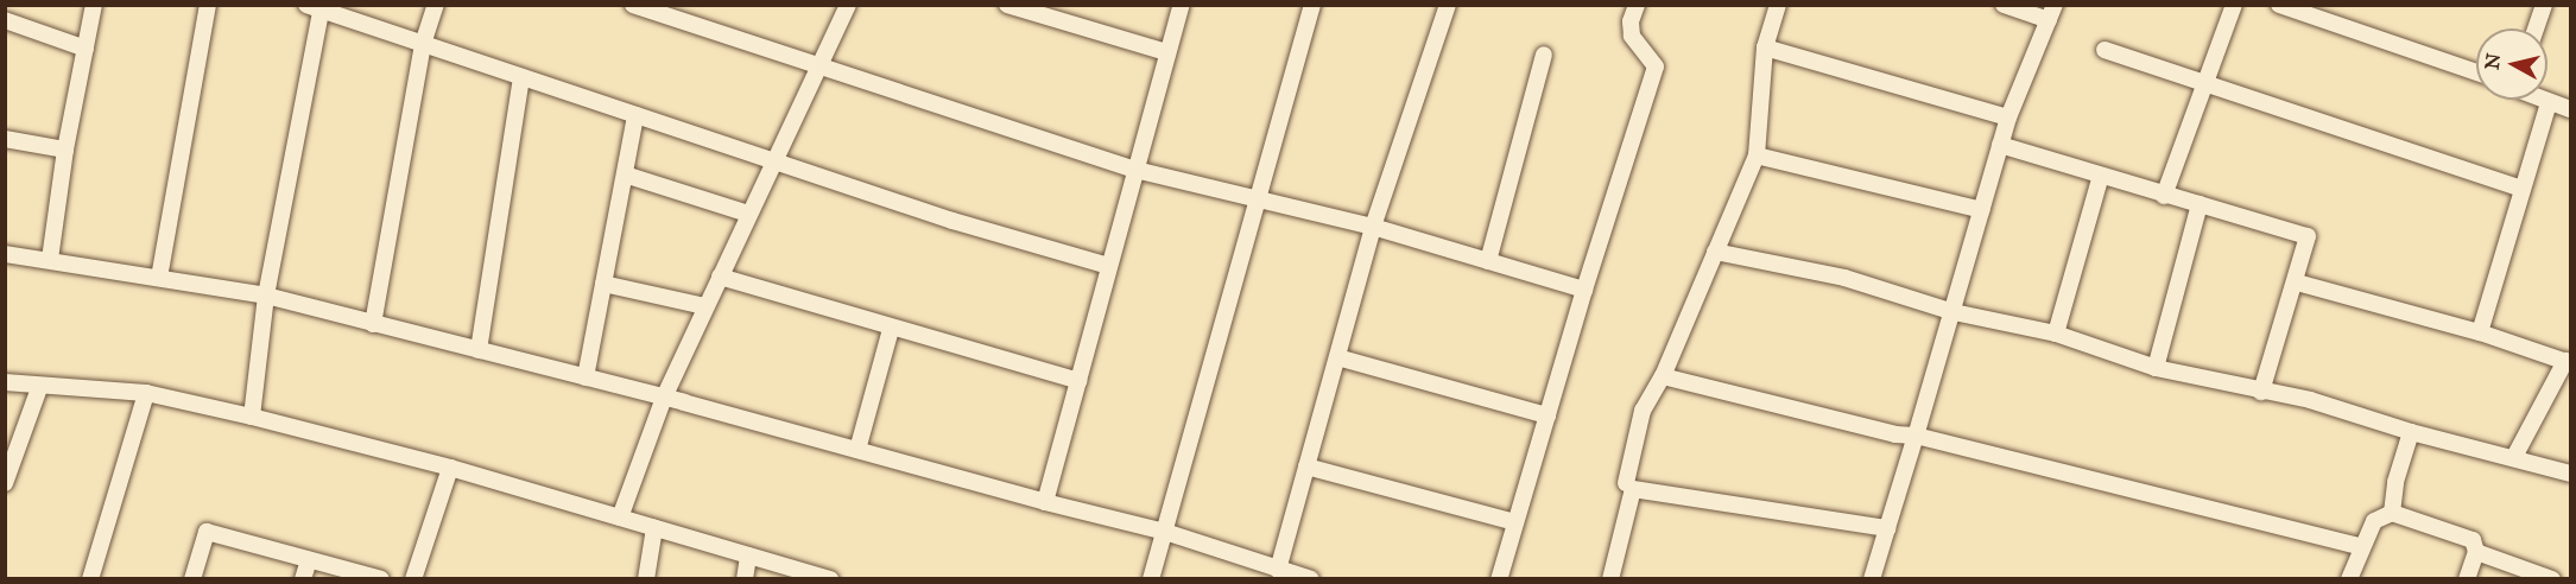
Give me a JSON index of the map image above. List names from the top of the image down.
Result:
{
  "north": "left"
}
